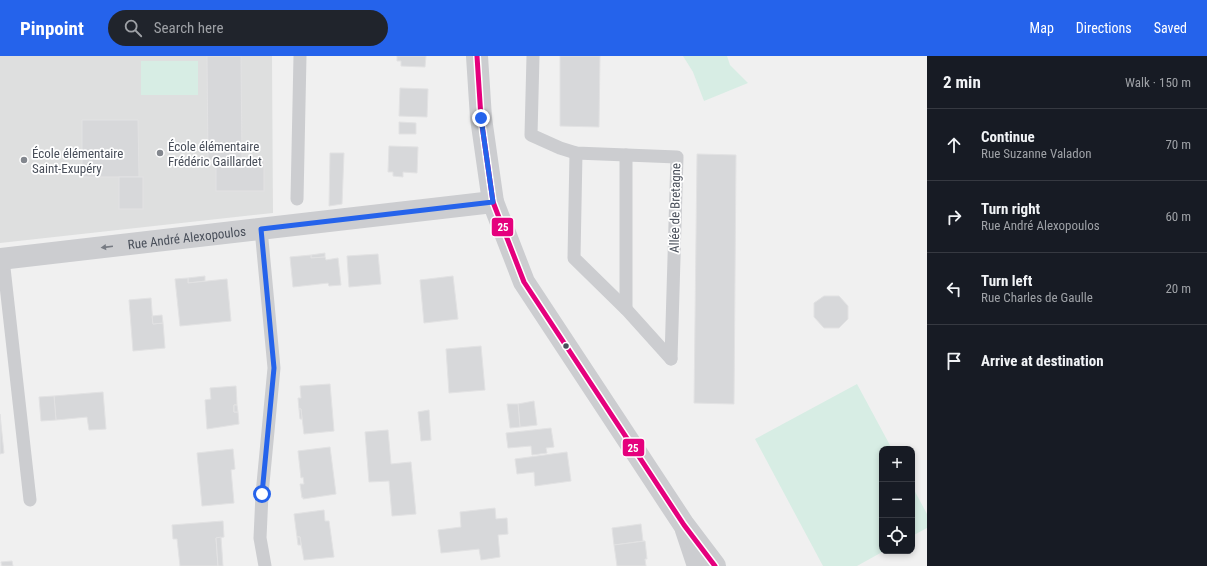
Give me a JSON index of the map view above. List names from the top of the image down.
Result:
{
  "streets": {
    "street": ["Rue André Alexopoulos"],
    "lane": ["Allée de Bretagne"]
  },
  "one_way": ["Rue André Alexopoulos"],
  "places": ["École élémentaire Frédéric Gaillardet", "École élémentaire Saint-Exupéry"],
  "lines": ["transit line 25"],
  "page": {
    "header": "Pinpoint",
    "search": "Search here",
    "nav": ["Map", "Directions", "Saved"],
    "heading": ["2 min", "Walk · 150 m"],
    "list": [
      ["Continue", "Rue Suzanne Valadon", "70 m"],
      ["Turn right", "Rue André Alexopoulos", "60 m"],
      ["Turn left", "Rue Charles de Gaulle", "20 m"],
      "Arrive at destination"
    ],
    "map_buttons": ["+", "−"]
  }
}
